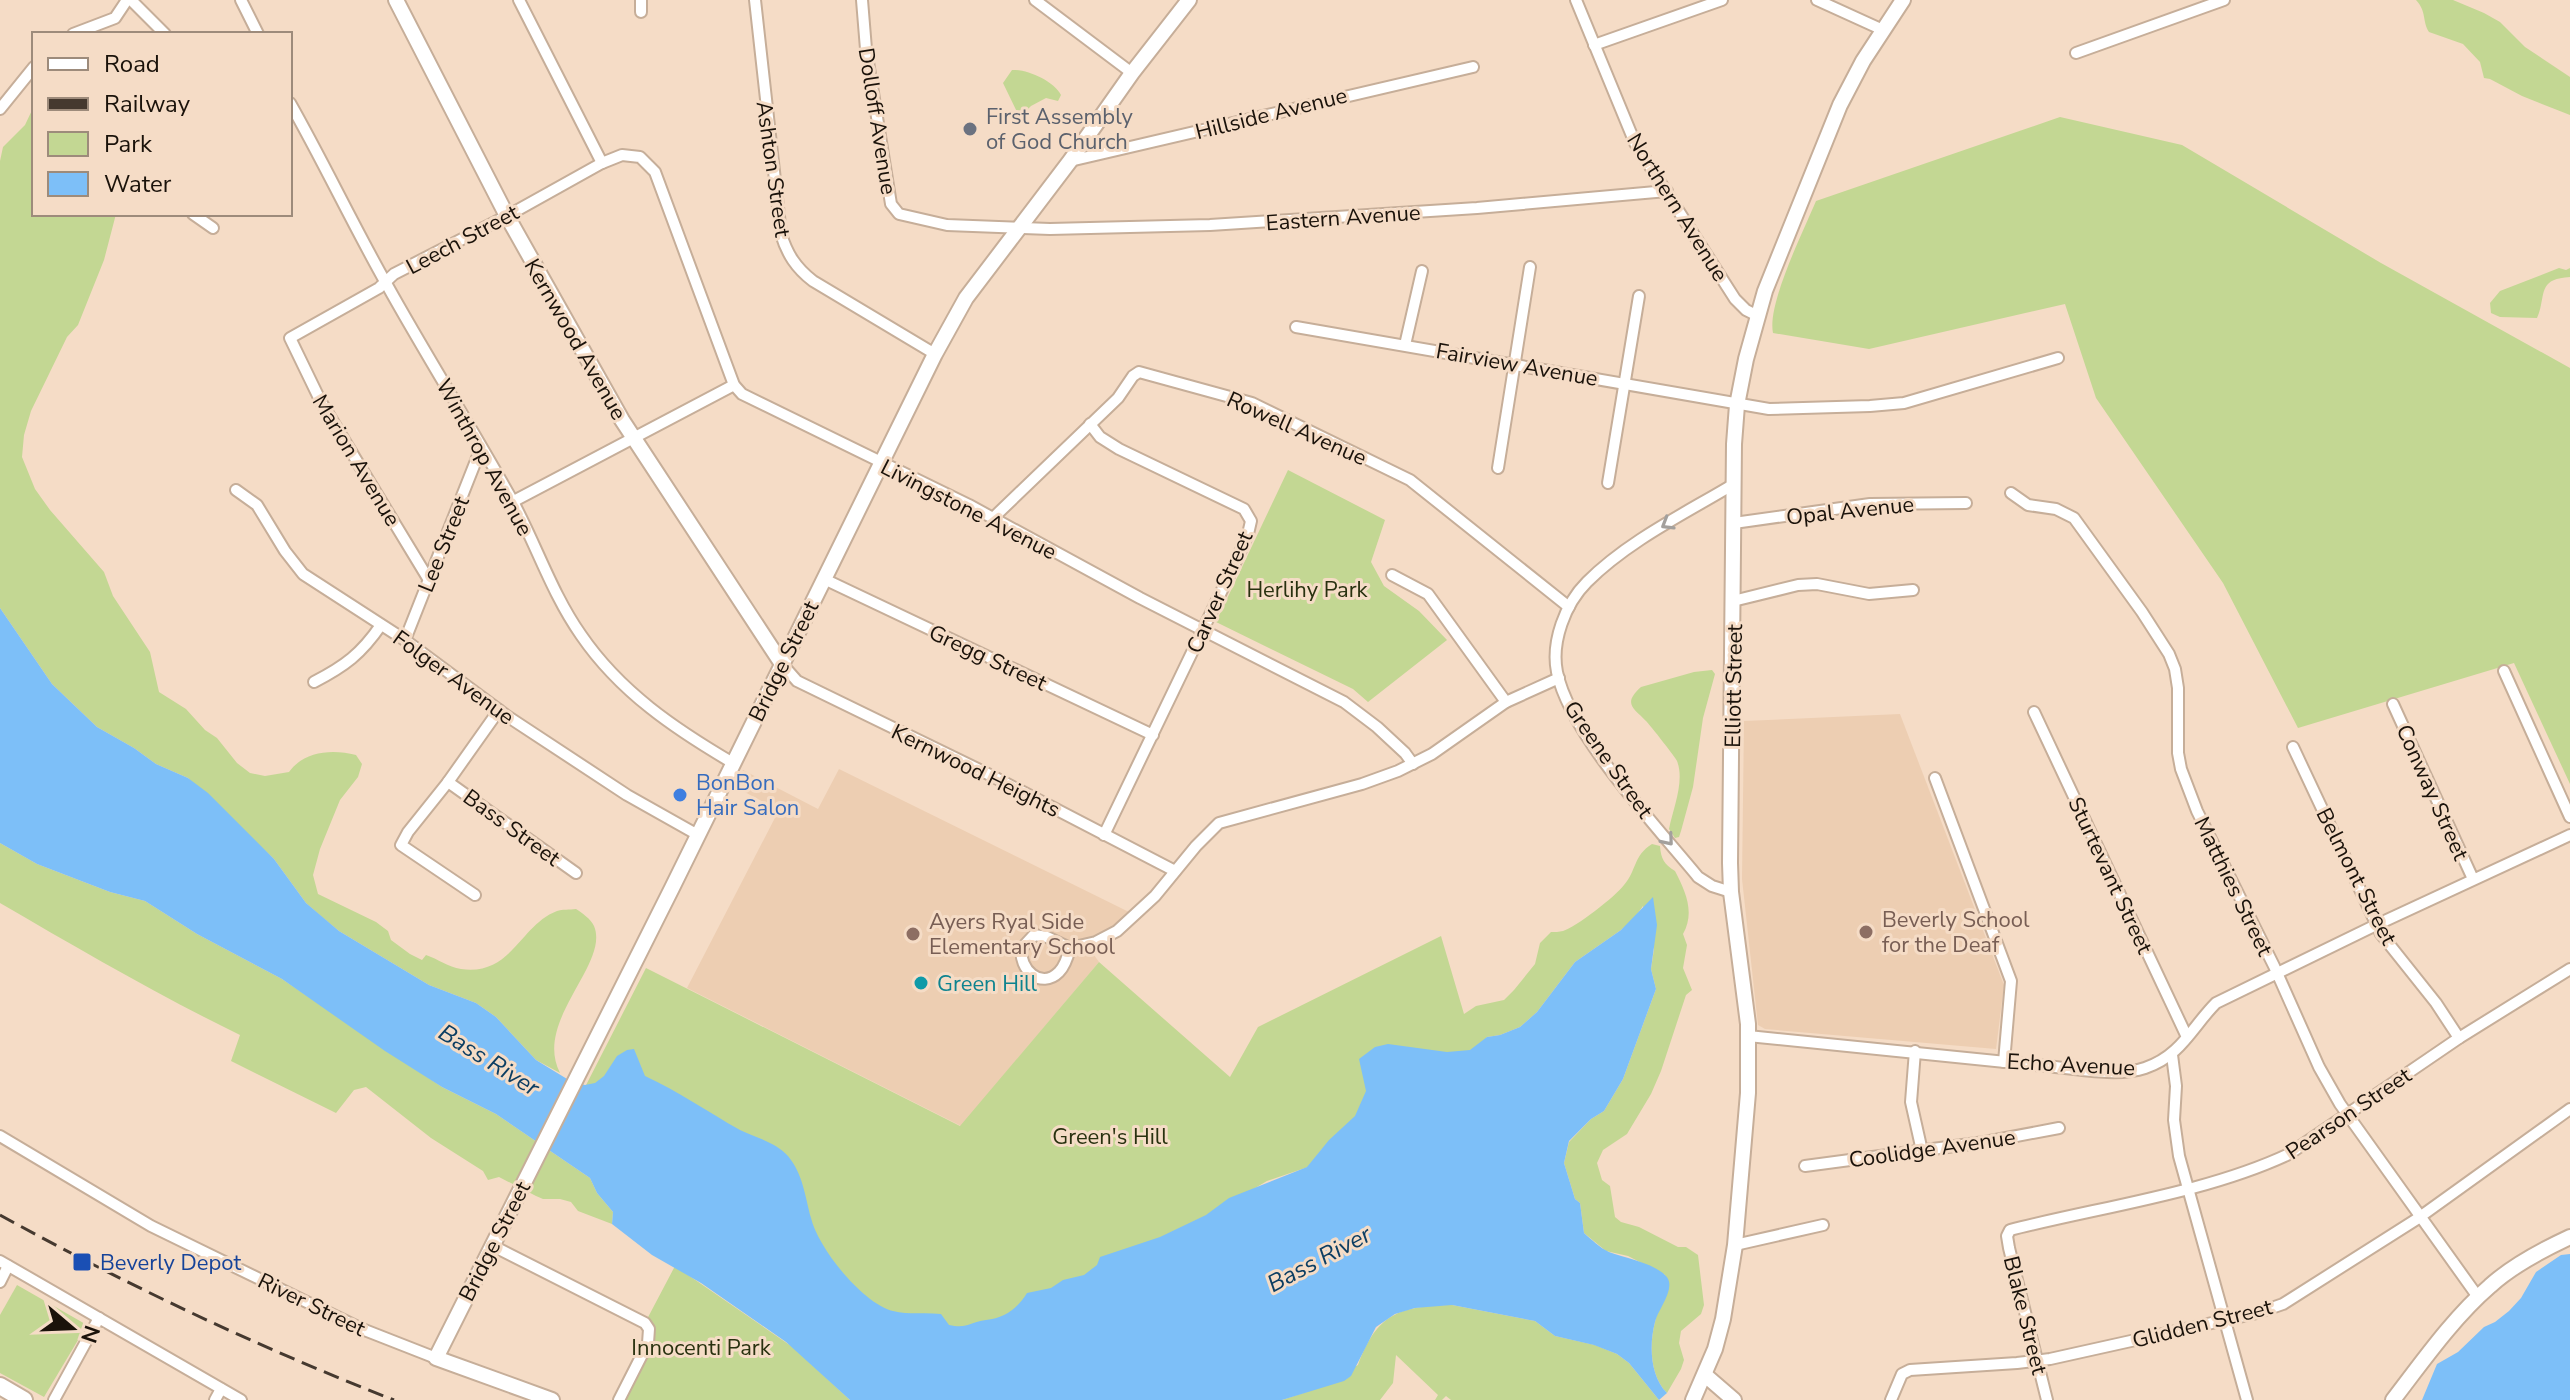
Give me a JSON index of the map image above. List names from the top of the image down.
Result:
{
  "streets": {
    "main road": [
      "Kernwood Avenue",
      "Bridge Street",
      "Elliott Street",
      "River Street"
    ],
    "street": [
      "Hillside Avenue",
      "Dolloff Avenue",
      "Ashton Street",
      "Northern Avenue",
      "Eastern Avenue",
      "Leech Street",
      "Fairview Avenue",
      "Rowell Avenue",
      "Winthrop Avenue",
      "Marion Avenue",
      "Livingstone Avenue",
      "Opal Avenue",
      "Lee Street",
      "Carver Street",
      "Gregg Street",
      "Folger Avenue",
      "Greene Street",
      "Kernwood Heights",
      "Conway Street",
      "Bass Street",
      "Sturtevant Street",
      "Belmont Street",
      "Matthies Street",
      "Echo Avenue",
      "Pearson Street",
      "Coolidge Avenue",
      "Blake Street",
      "Glidden Street"
    ]
  },
  "crossings": [
    ["Hillside Avenue", "Bridge Street"],
    ["Dolloff Avenue", "Eastern Avenue"],
    ["Dolloff Avenue", "Bridge Street"],
    ["Ashton Street", "Bridge Street"],
    ["Northern Avenue", "Eastern Avenue"],
    ["Northern Avenue", "Elliott Street"],
    ["Eastern Avenue", "Bridge Street"],
    ["Leech Street", "Kernwood Avenue"],
    ["Leech Street", "Winthrop Avenue"],
    ["Leech Street", "Marion Avenue"],
    ["Leech Street", "Livingstone Avenue"],
    ["Kernwood Avenue", "Bridge Street"],
    ["Kernwood Avenue", "Kernwood Heights"],
    ["Fairview Avenue", "Elliott Street"],
    ["Rowell Avenue", "Livingstone Avenue"],
    ["Rowell Avenue", "Carver Street"],
    ["Rowell Avenue", "Greene Street"],
    ["Winthrop Avenue", "Lee Street"],
    ["Winthrop Avenue", "Bridge Street"],
    ["Marion Avenue", "Lee Street"],
    ["Livingstone Avenue", "Carver Street"],
    ["Livingstone Avenue", "Bridge Street"],
    ["Opal Avenue", "Elliott Street"],
    ["Lee Street", "Folger Avenue"],
    ["Carver Street", "Gregg Street"],
    ["Carver Street", "Kernwood Heights"],
    ["Gregg Street", "Bridge Street"],
    ["Bridge Street", "Folger Avenue"],
    ["Bridge Street", "Kernwood Heights"],
    ["Bridge Street", "River Street"],
    ["Elliott Street", "Greene Street"],
    ["Elliott Street", "Echo Avenue"],
    ["Conway Street", "Echo Avenue"],
    ["Sturtevant Street", "Echo Avenue"],
    ["Belmont Street", "Echo Avenue"],
    ["Belmont Street", "Pearson Street"],
    ["Matthies Street", "Echo Avenue"],
    ["Matthies Street", "Pearson Street"],
    ["Matthies Street", "Glidden Street"],
    ["Pearson Street", "Blake Street"],
    ["Blake Street", "Glidden Street"]
  ],
  "water": ["Bass River"],
  "parks": ["Herlihy Park", "Green's Hill", "Innocenti Park"],
  "places": {
    "other": [
      "First Assembly of God Church",
      "BonBon Hair Salon",
      "Beverly School for the Deaf",
      "Ayers Ryal Side Elementary School",
      "Green Hill"
    ],
    "transit": ["Beverly Depot"]
  },
  "legend": [
    "Road",
    "Railway",
    "Park",
    "Water"
  ],
  "north": "right"
}
